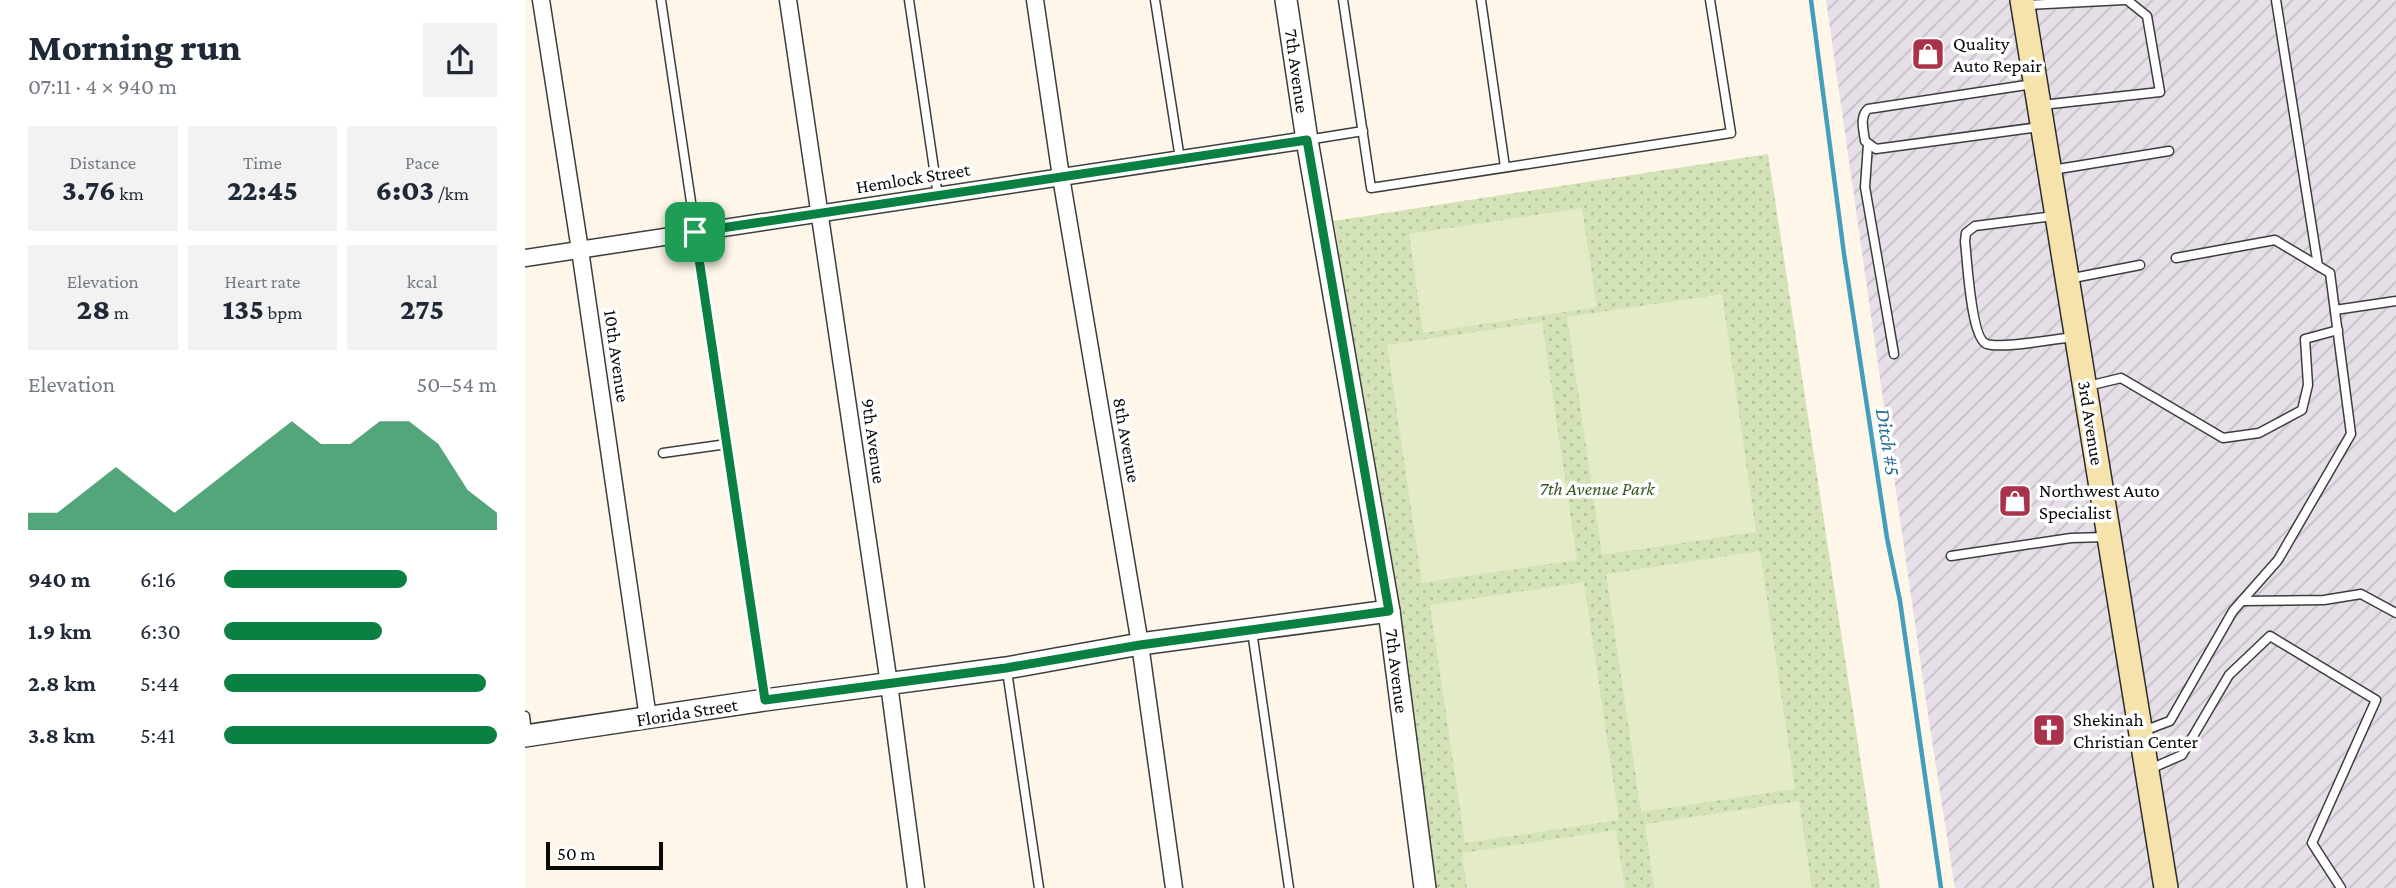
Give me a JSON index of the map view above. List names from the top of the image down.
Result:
{
  "streets": {
    "main road": ["3rd Avenue"],
    "street": [
      "7th Avenue",
      "Hemlock Street",
      "10th Avenue",
      "8th Avenue",
      "9th Avenue",
      "Florida Street"
    ]
  },
  "crossings": [
    ["7th Avenue", "Hemlock Street"],
    ["7th Avenue", "Florida Street"],
    ["Hemlock Street", "10th Avenue"],
    ["Hemlock Street", "8th Avenue"],
    ["Hemlock Street", "9th Avenue"],
    ["10th Avenue", "Florida Street"],
    ["8th Avenue", "Florida Street"],
    ["9th Avenue", "Florida Street"]
  ],
  "water": ["Ditch #5"],
  "parks": ["7th Avenue Park"],
  "places": {
    "shop": ["Quality Auto Repair", "Northwest Auto Specialist"],
    "church": ["Shekinah Christian Center"]
  },
  "scale_bar": "50 m",
  "page": {
    "heading": ["Morning run", "07:11 · 4 × 940 m"],
    "stats": [
      ["Distance", "3.76 km"],
      ["Time", "22:45"],
      ["Pace", "6:03 /km"],
      ["Elevation", "28 m"],
      ["Heart rate", "135 bpm"],
      ["kcal", "275"]
    ],
    "chart": ["Elevation", "50–54 m"],
    "list": [
      {
        "name": "940 m",
        "note": "6:16"
      },
      {
        "name": "1.9 km",
        "note": "6:30"
      },
      {
        "name": "2.8 km",
        "note": "5:44"
      },
      {
        "name": "3.8 km",
        "note": "5:41"
      }
    ],
    "scale": "50 m"
  }
}
